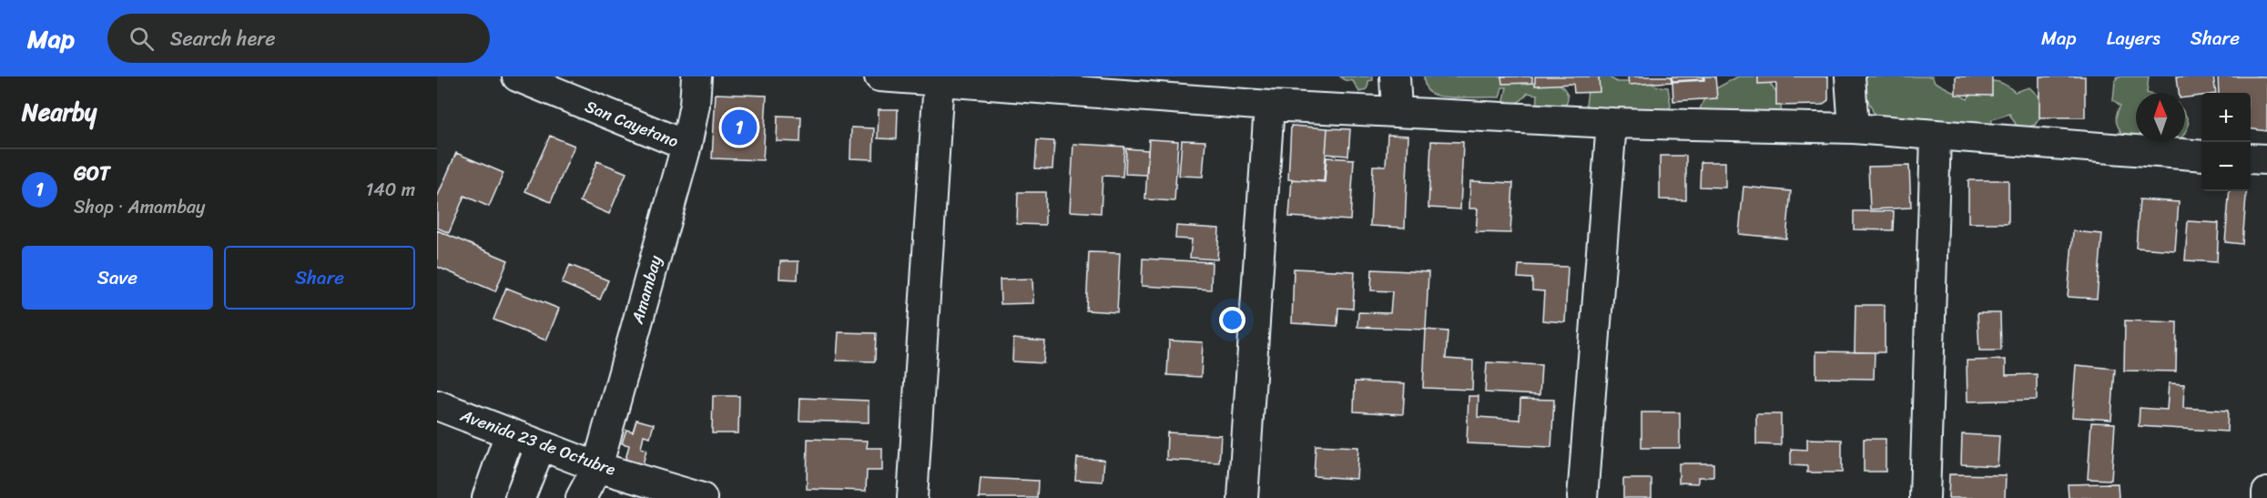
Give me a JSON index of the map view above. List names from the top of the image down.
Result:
{
  "streets": {
    "street": ["San Cayetano", "Amambay", "Avenida 23 de Octubre"]
  },
  "crossings": [
    ["San Cayetano", "Amambay"],
    ["Amambay", "Avenida 23 de Octubre"]
  ],
  "north": "top",
  "page": {
    "header": "Map",
    "search": "Search here",
    "nav": ["Map", "Layers", "Share"],
    "heading": "Nearby",
    "map_buttons": ["+", "−"],
    "pins": "1",
    "list": [
      {
        "mark": "1",
        "name": "GOT",
        "note": "Shop · Amambay",
        "value": "140 m"
      }
    ],
    "buttons": ["Save", "Share"]
  }
}
